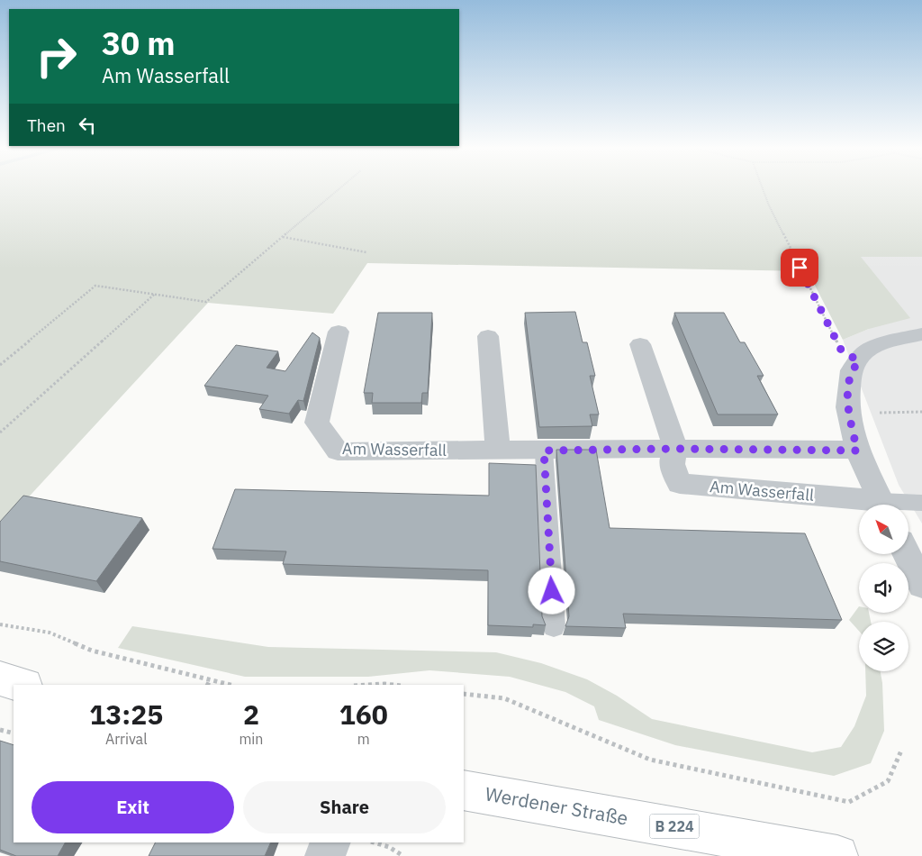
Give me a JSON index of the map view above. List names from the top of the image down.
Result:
{
  "streets": {
    "main road": ["Werdener Straße", "B 224"],
    "street": ["Am Wasserfall"]
  },
  "north": "top left",
  "page": {
    "turn": ["30 m", "Am Wasserfall"],
    "then": "Then",
    "eta": [
      "13:25",
      "Arrival",
      "2",
      "min",
      "160",
      "m"
    ],
    "buttons": ["Exit", "Share"]
  }
}
